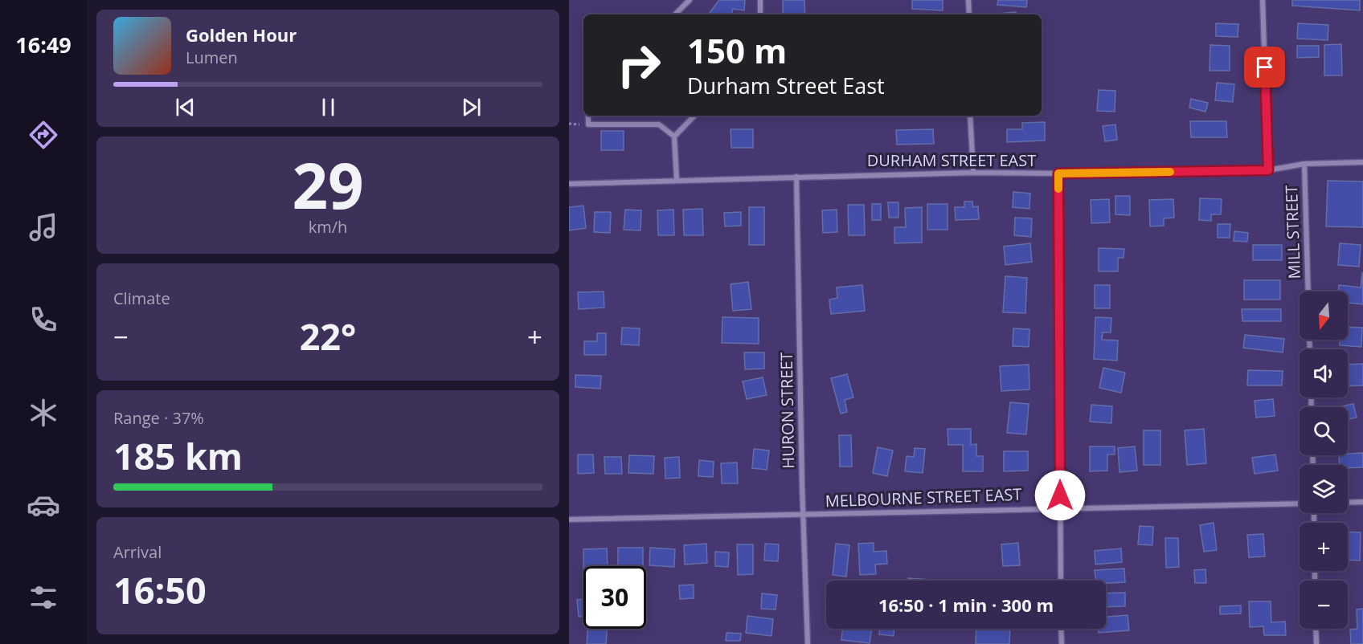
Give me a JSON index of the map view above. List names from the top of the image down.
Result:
{
  "streets": {
    "street": [
      "DURHAM STREET EAST",
      "MILL STREET",
      "HURON STREET",
      "MELBOURNE STREET EAST"
    ]
  },
  "crossings": [
    ["DURHAM STREET EAST", "MILL STREET"],
    ["DURHAM STREET EAST", "HURON STREET"],
    ["HURON STREET", "MELBOURNE STREET EAST"]
  ],
  "north": "bottom",
  "page": {
    "tabs": "16:49",
    "turn": ["150 m", "Durham Street East"],
    "song": ["Golden Hour", "Lumen"],
    "tile": [
      ["29", "km/h"],
      "Climate",
      ["Range · 37%", "185 km"],
      ["Arrival", "16:50"]
    ],
    "map_buttons": ["+", "−"],
    "heat": ["−", "22°", "+"],
    "limit": "30",
    "trip": "16:50 · 1 min · 300 m"
  }
}
